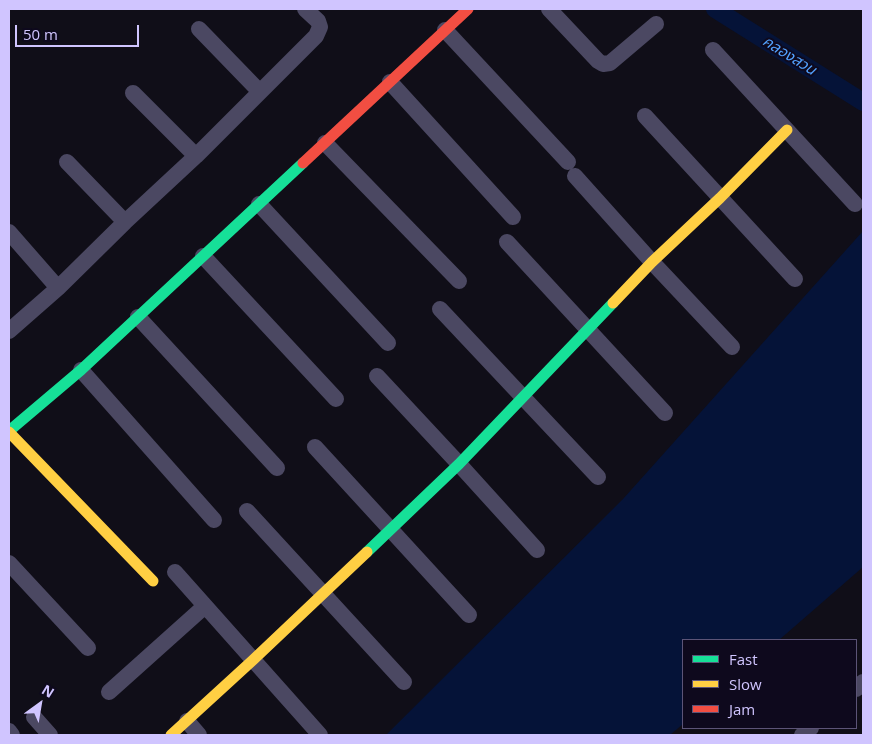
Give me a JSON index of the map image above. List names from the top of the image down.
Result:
{
  "water": ["คลองสวน"],
  "legend": ["Fast", "Slow", "Jam"],
  "scale_bar": "50 m",
  "north": "top right"
}
